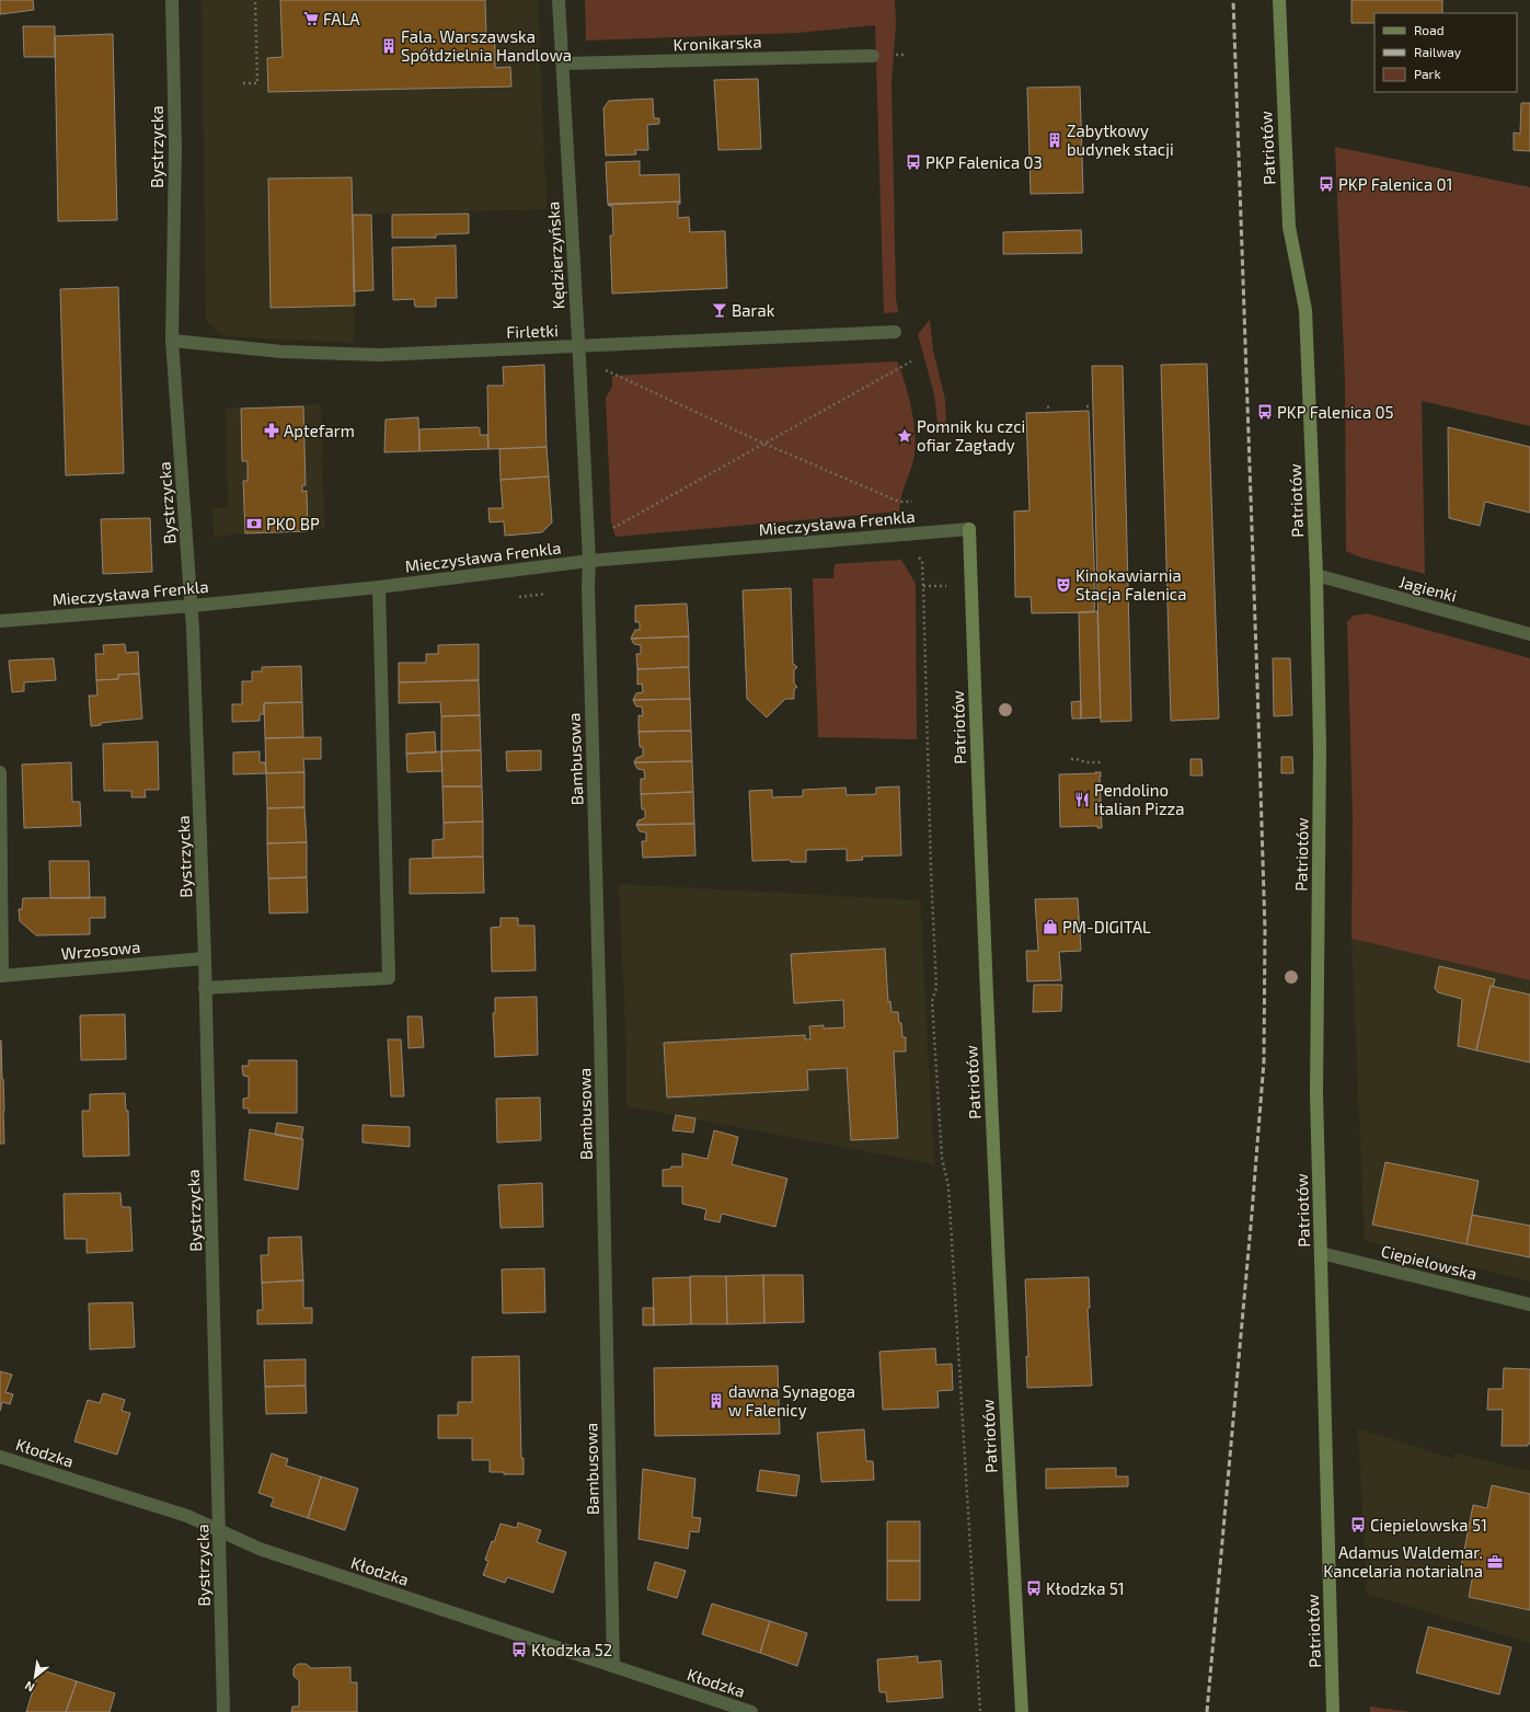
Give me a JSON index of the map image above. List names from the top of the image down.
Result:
{
  "streets": {
    "main road": ["Patriotów"],
    "street": [
      "Kronikarska",
      "Bystrzycka",
      "Kędzierzyńska",
      "Firletki",
      "Mieczysława Frenkla",
      "Jagienki",
      "Bambusowa",
      "Wrzosowa",
      "Ciepielowska",
      "Kłodzka"
    ]
  },
  "crossings": [
    ["Kronikarska", "Kędzierzyńska"],
    ["Bystrzycka", "Firletki"],
    ["Bystrzycka", "Mieczysława Frenkla"],
    ["Bystrzycka", "Wrzosowa"],
    ["Bystrzycka", "Kłodzka"],
    ["Patriotów", "Mieczysława Frenkla"],
    ["Patriotów", "Jagienki"],
    ["Patriotów", "Ciepielowska"],
    ["Kędzierzyńska", "Firletki"],
    ["Kędzierzyńska", "Mieczysława Frenkla"],
    ["Kędzierzyńska", "Bambusowa"],
    ["Mieczysława Frenkla", "Bambusowa"],
    ["Bambusowa", "Kłodzka"]
  ],
  "places": {
    "supermarket": ["FALA"],
    "building": ["Fala. Warszawska Spółdzielnia Handlowa", "Zabytkowy budynek stacji", "dawna Synagoga w Falenicy"],
    "bus stop": [
      "PKP Falenica 03",
      "PKP Falenica 01",
      "PKP Falenica 05",
      "Ciepielowska 51",
      "Kłodzka 51",
      "Kłodzka 52"
    ],
    "bar": ["Barak"],
    "pharmacy": ["Aptefarm"],
    "place": ["Pomnik ku czci ofiar Zagłady"],
    "bank": ["PKO BP"],
    "theatre": ["Kinokawiarnia Stacja Falenica"],
    "restaurant": ["Pendolino Italian Pizza"],
    "shop": ["PM-DIGITAL"],
    "office": ["Adamus Waldemar. Kancelaria notarialna"]
  },
  "legend": ["Road", "Railway", "Park"],
  "north": "bottom left"
}
